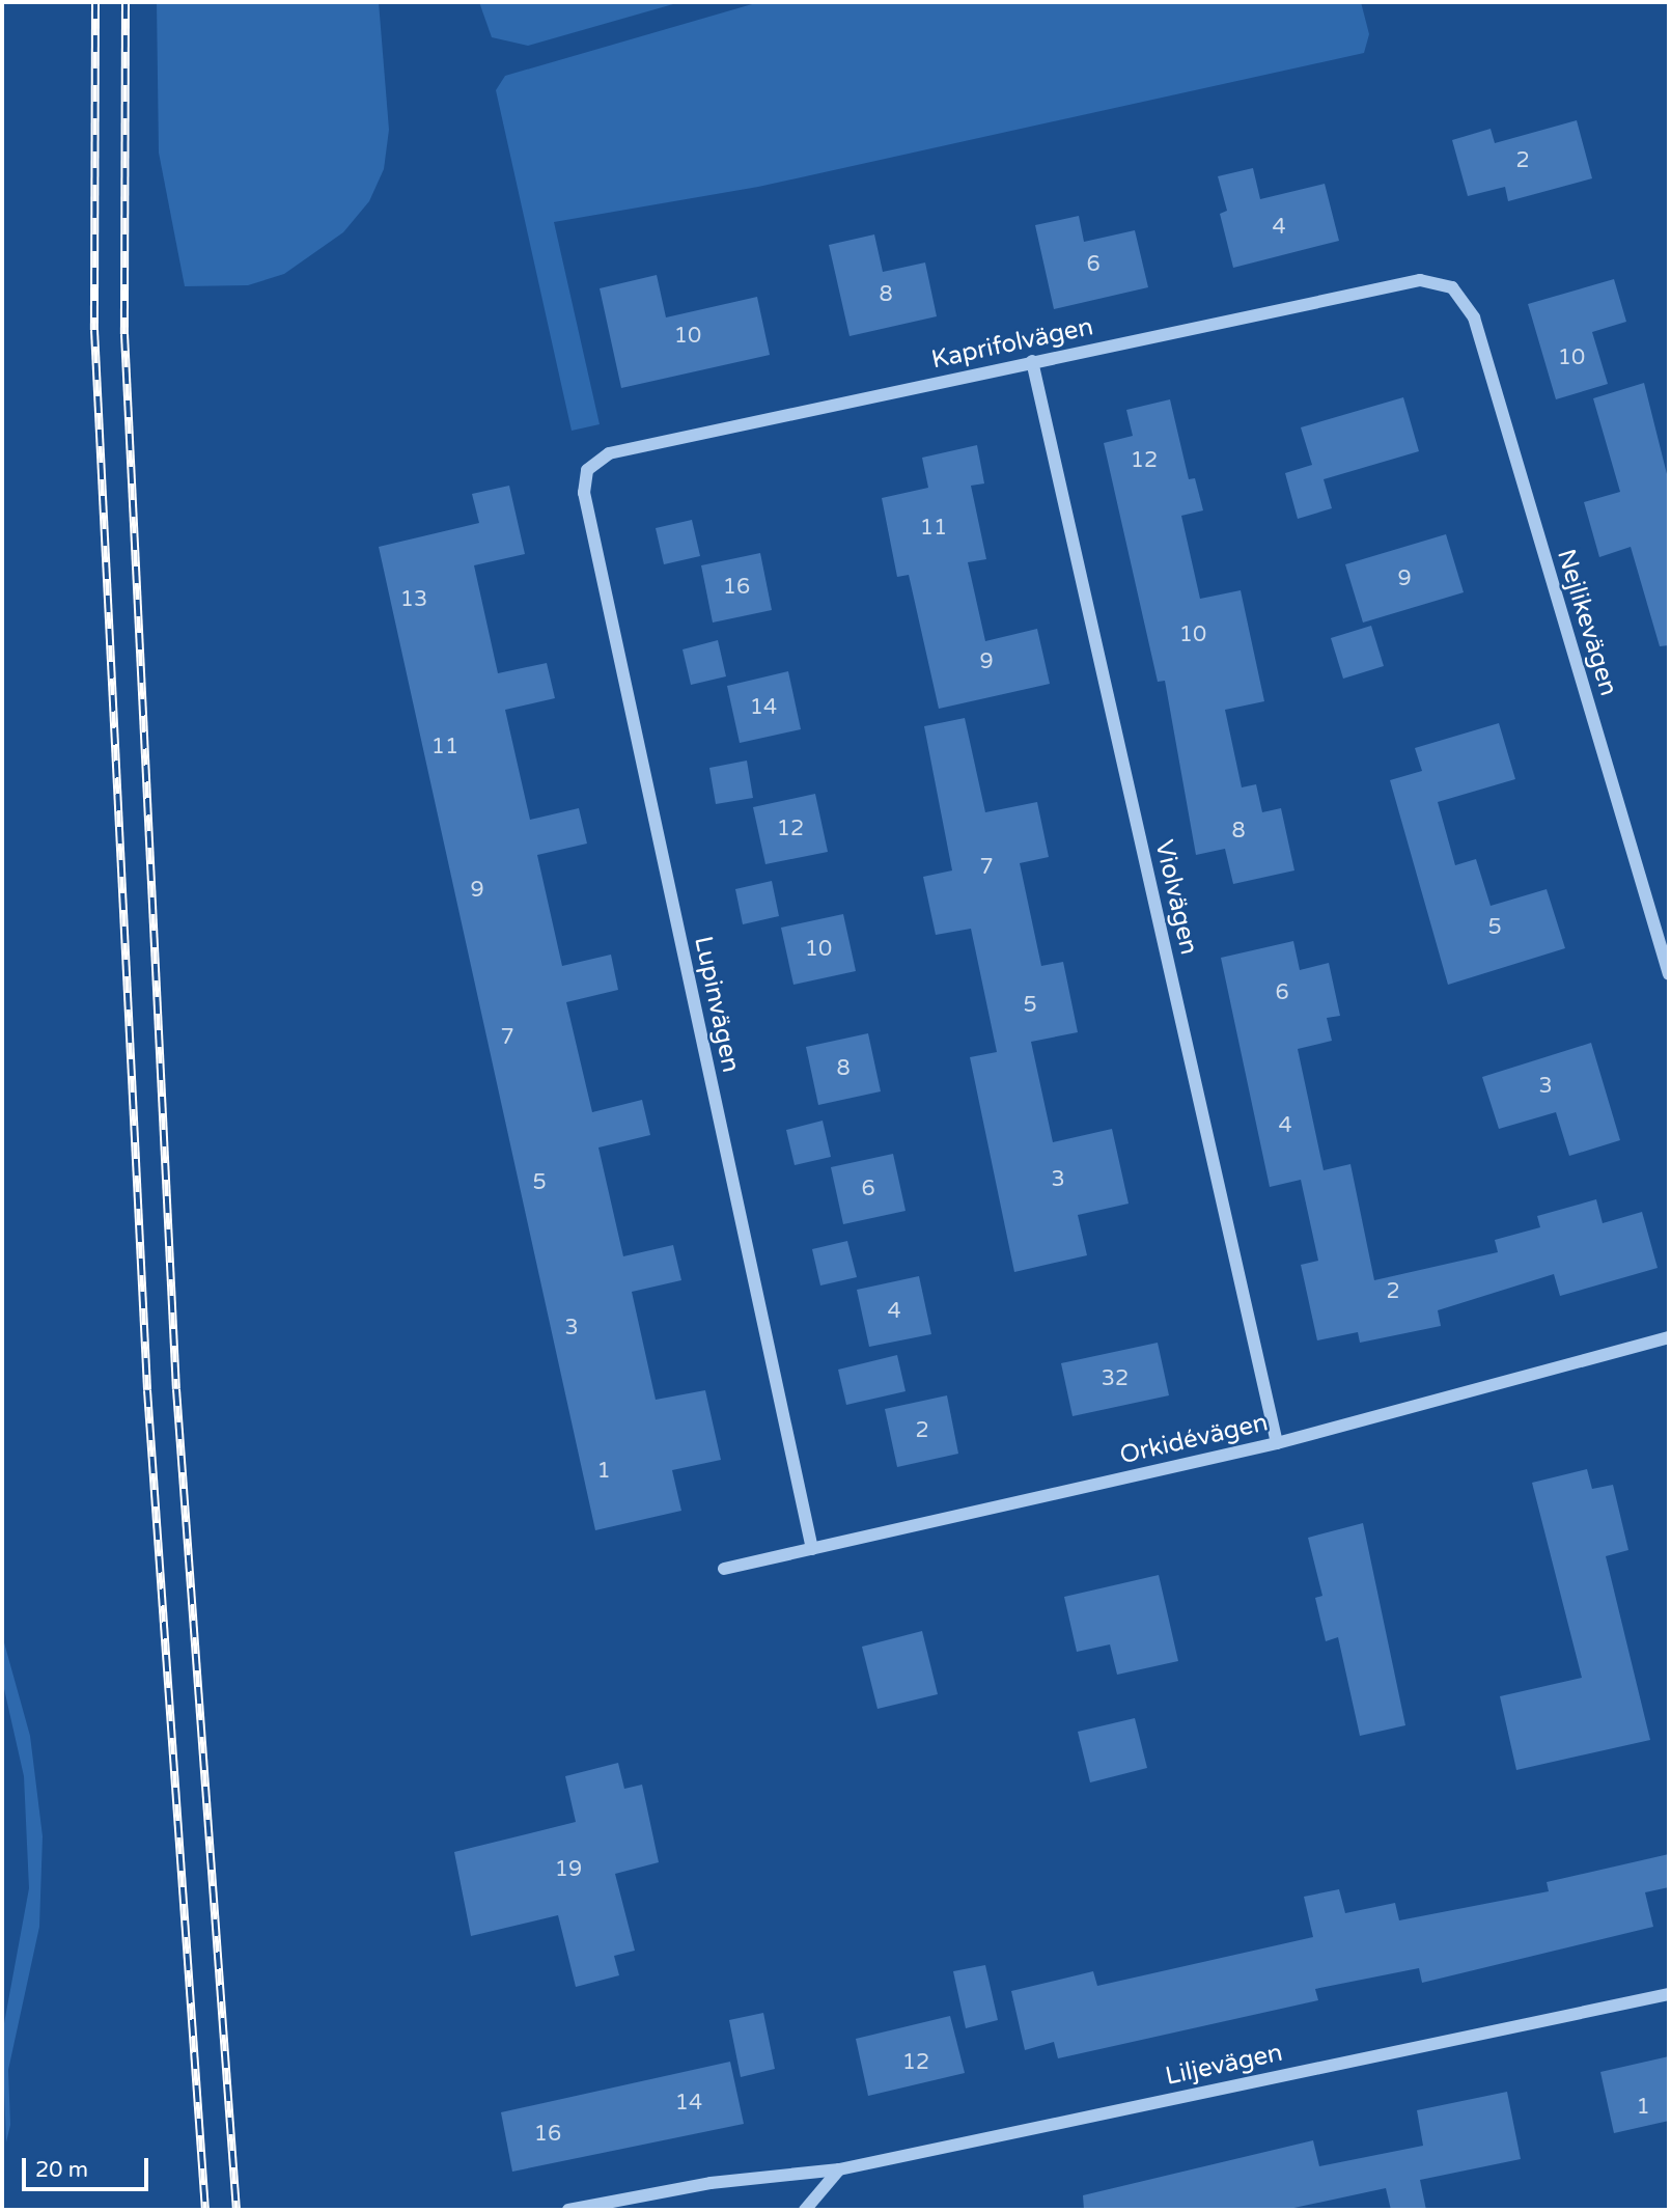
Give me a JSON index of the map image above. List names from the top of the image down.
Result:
{
  "streets": {
    "street": [
      "Kaprifolvägen",
      "Nejlikevägen",
      "Violvägen",
      "Lupinvägen",
      "Orkidévägen",
      "Liljevägen"
    ]
  },
  "crossings": [
    ["Kaprifolvägen", "Nejlikevägen"],
    ["Kaprifolvägen", "Violvägen"],
    ["Kaprifolvägen", "Lupinvägen"],
    ["Violvägen", "Orkidévägen"],
    ["Lupinvägen", "Orkidévägen"]
  ],
  "house_numbers": [
    "2",
    "4",
    "6",
    "8",
    "10",
    "10",
    "12",
    "11",
    "9",
    "16",
    "13",
    "10",
    "9",
    "14",
    "11",
    "12",
    "8",
    "7",
    "9",
    "5",
    "10",
    "6",
    "5",
    "7",
    "8",
    "3",
    "4",
    "3",
    "5",
    "6",
    "2",
    "4",
    "3",
    "32",
    "2",
    "1",
    "19",
    "12",
    "14",
    "1",
    "16"
  ],
  "scale_bar": "20 m"
}
